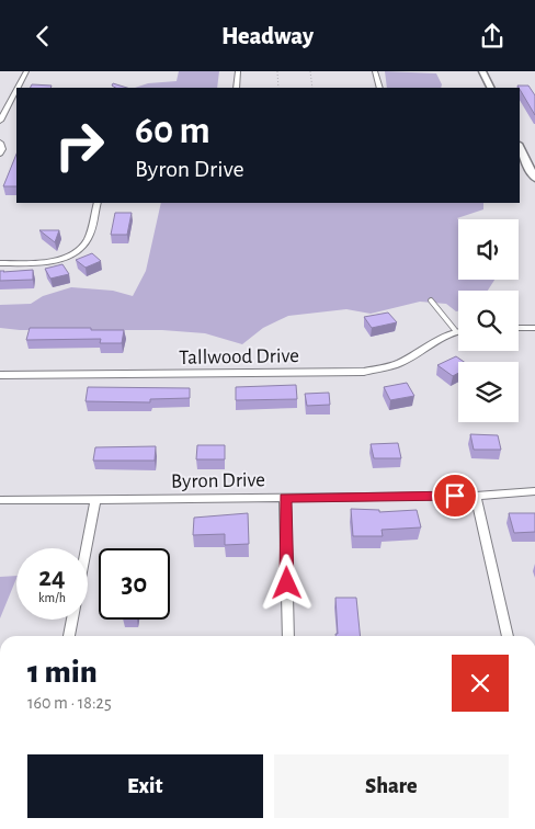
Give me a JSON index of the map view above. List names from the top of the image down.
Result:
{
  "streets": {
    "street": ["Tallwood Drive", "Byron Drive"]
  },
  "page": {
    "header": "Headway",
    "turn": ["60 m", "Byron Drive"],
    "speed": "24 km/h",
    "limit": "30",
    "heading": ["1 min", "160 m · 18:25"],
    "buttons": ["Exit", "Share"]
  }
}
